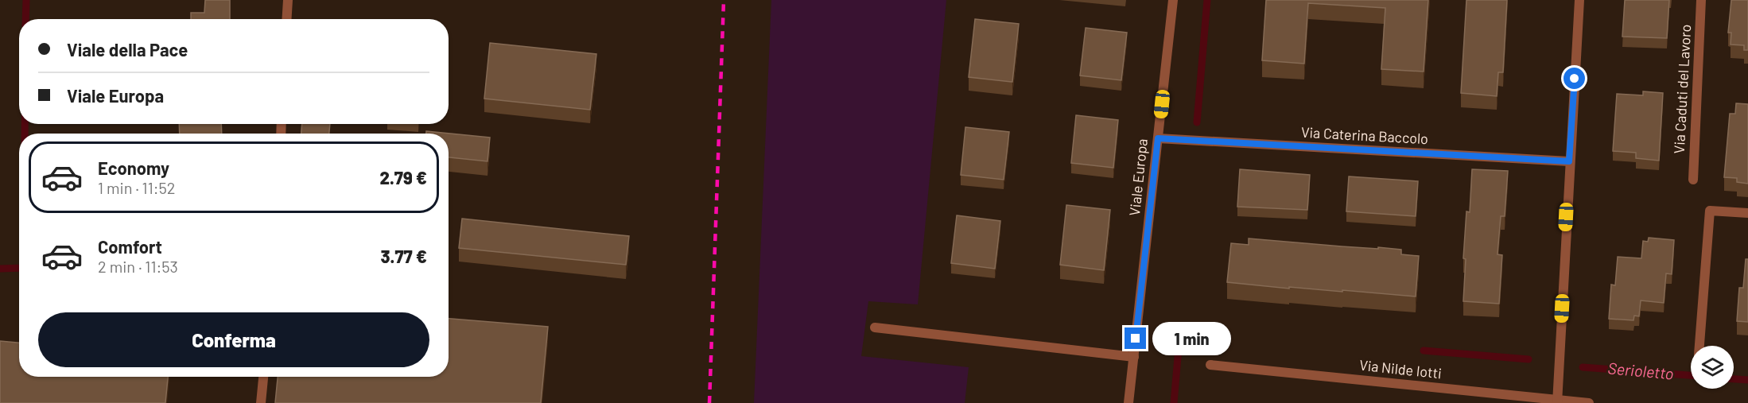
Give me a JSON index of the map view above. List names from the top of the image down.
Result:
{
  "streets": {
    "street": [
      "Via Caduti del Lavoro",
      "Via Caterina Baccolo",
      "Viale Europa",
      "Via Nilde Iotti"
    ]
  },
  "crossings": [
    ["Via Caterina Baccolo", "Viale Europa"]
  ],
  "water": ["Serioletto"],
  "page": {
    "banner": ["Viale della Pace", "Viale Europa"],
    "list": [
      {
        "name": "Economy",
        "note": "1 min · 11:52",
        "value": "2.79 €"
      },
      {
        "name": "Comfort",
        "note": "2 min · 11:53",
        "value": "3.77 €"
      }
    ],
    "buttons": "Conferma",
    "bubble": "1 min"
  }
}
